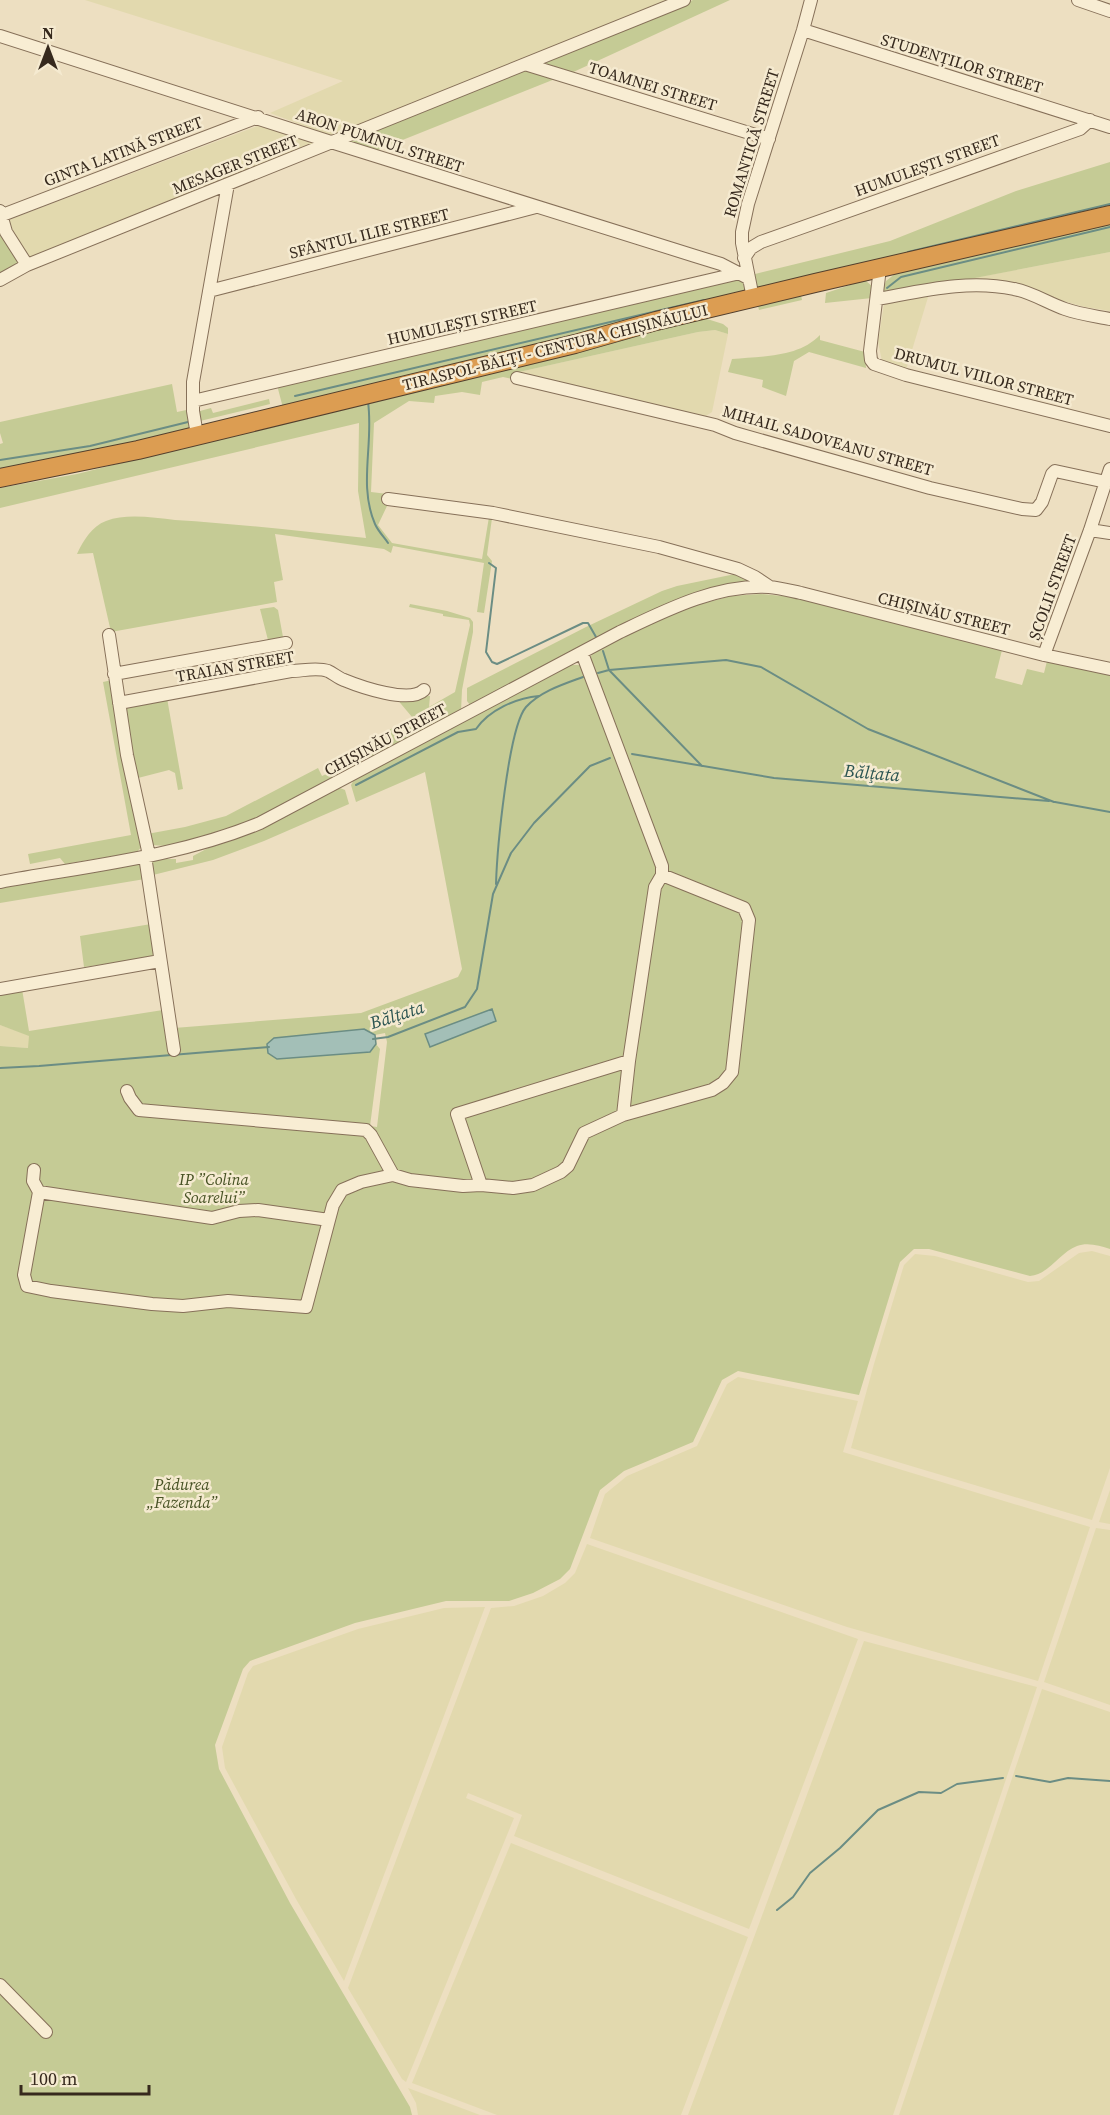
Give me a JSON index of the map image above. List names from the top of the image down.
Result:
{
  "streets": {
    "highway": ["TIRASPOL-BĂLŢI - CENTURA CHIȘINĂULUI"],
    "street": [
      "STUDENȚILOR STREET",
      "TOAMNEI STREET",
      "ARON PUMNUL STREET",
      "ROMANTICĂ STREET",
      "GINTA LATINĂ STREET",
      "MESAGER STREET",
      "HUMULEȘTI STREET",
      "SFÂNTUL ILIE STREET",
      "DRUMUL VIILOR STREET",
      "MIHAIL SADOVEANU STREET",
      "ȘCOLII STREET",
      "CHIȘINĂU STREET",
      "TRAIAN STREET"
    ]
  },
  "crossings": [
    ["STUDENȚILOR STREET", "ROMANTICĂ STREET"],
    ["STUDENȚILOR STREET", "HUMULEȘTI STREET"],
    ["TOAMNEI STREET", "ROMANTICĂ STREET"],
    ["TOAMNEI STREET", "MESAGER STREET"],
    ["ARON PUMNUL STREET", "ROMANTICĂ STREET"],
    ["ARON PUMNUL STREET", "GINTA LATINĂ STREET"],
    ["ARON PUMNUL STREET", "MESAGER STREET"],
    ["ARON PUMNUL STREET", "HUMULEȘTI STREET"],
    ["ARON PUMNUL STREET", "SFÂNTUL ILIE STREET"],
    ["ROMANTICĂ STREET", "HUMULEȘTI STREET"],
    ["ROMANTICĂ STREET", "TIRASPOL-BĂLŢI - CENTURA CHIȘINĂULUI"],
    ["TIRASPOL-BĂLŢI - CENTURA CHIȘINĂULUI", "DRUMUL VIILOR STREET"],
    ["MIHAIL SADOVEANU STREET", "ȘCOLII STREET"],
    ["ȘCOLII STREET", "CHIȘINĂU STREET"]
  ],
  "water": ["Bălţata"],
  "parks": ["IP ”Colina Soarelui”", "Pădurea „Fazenda”"],
  "scale_bar": "100 m",
  "north": "top"
}
